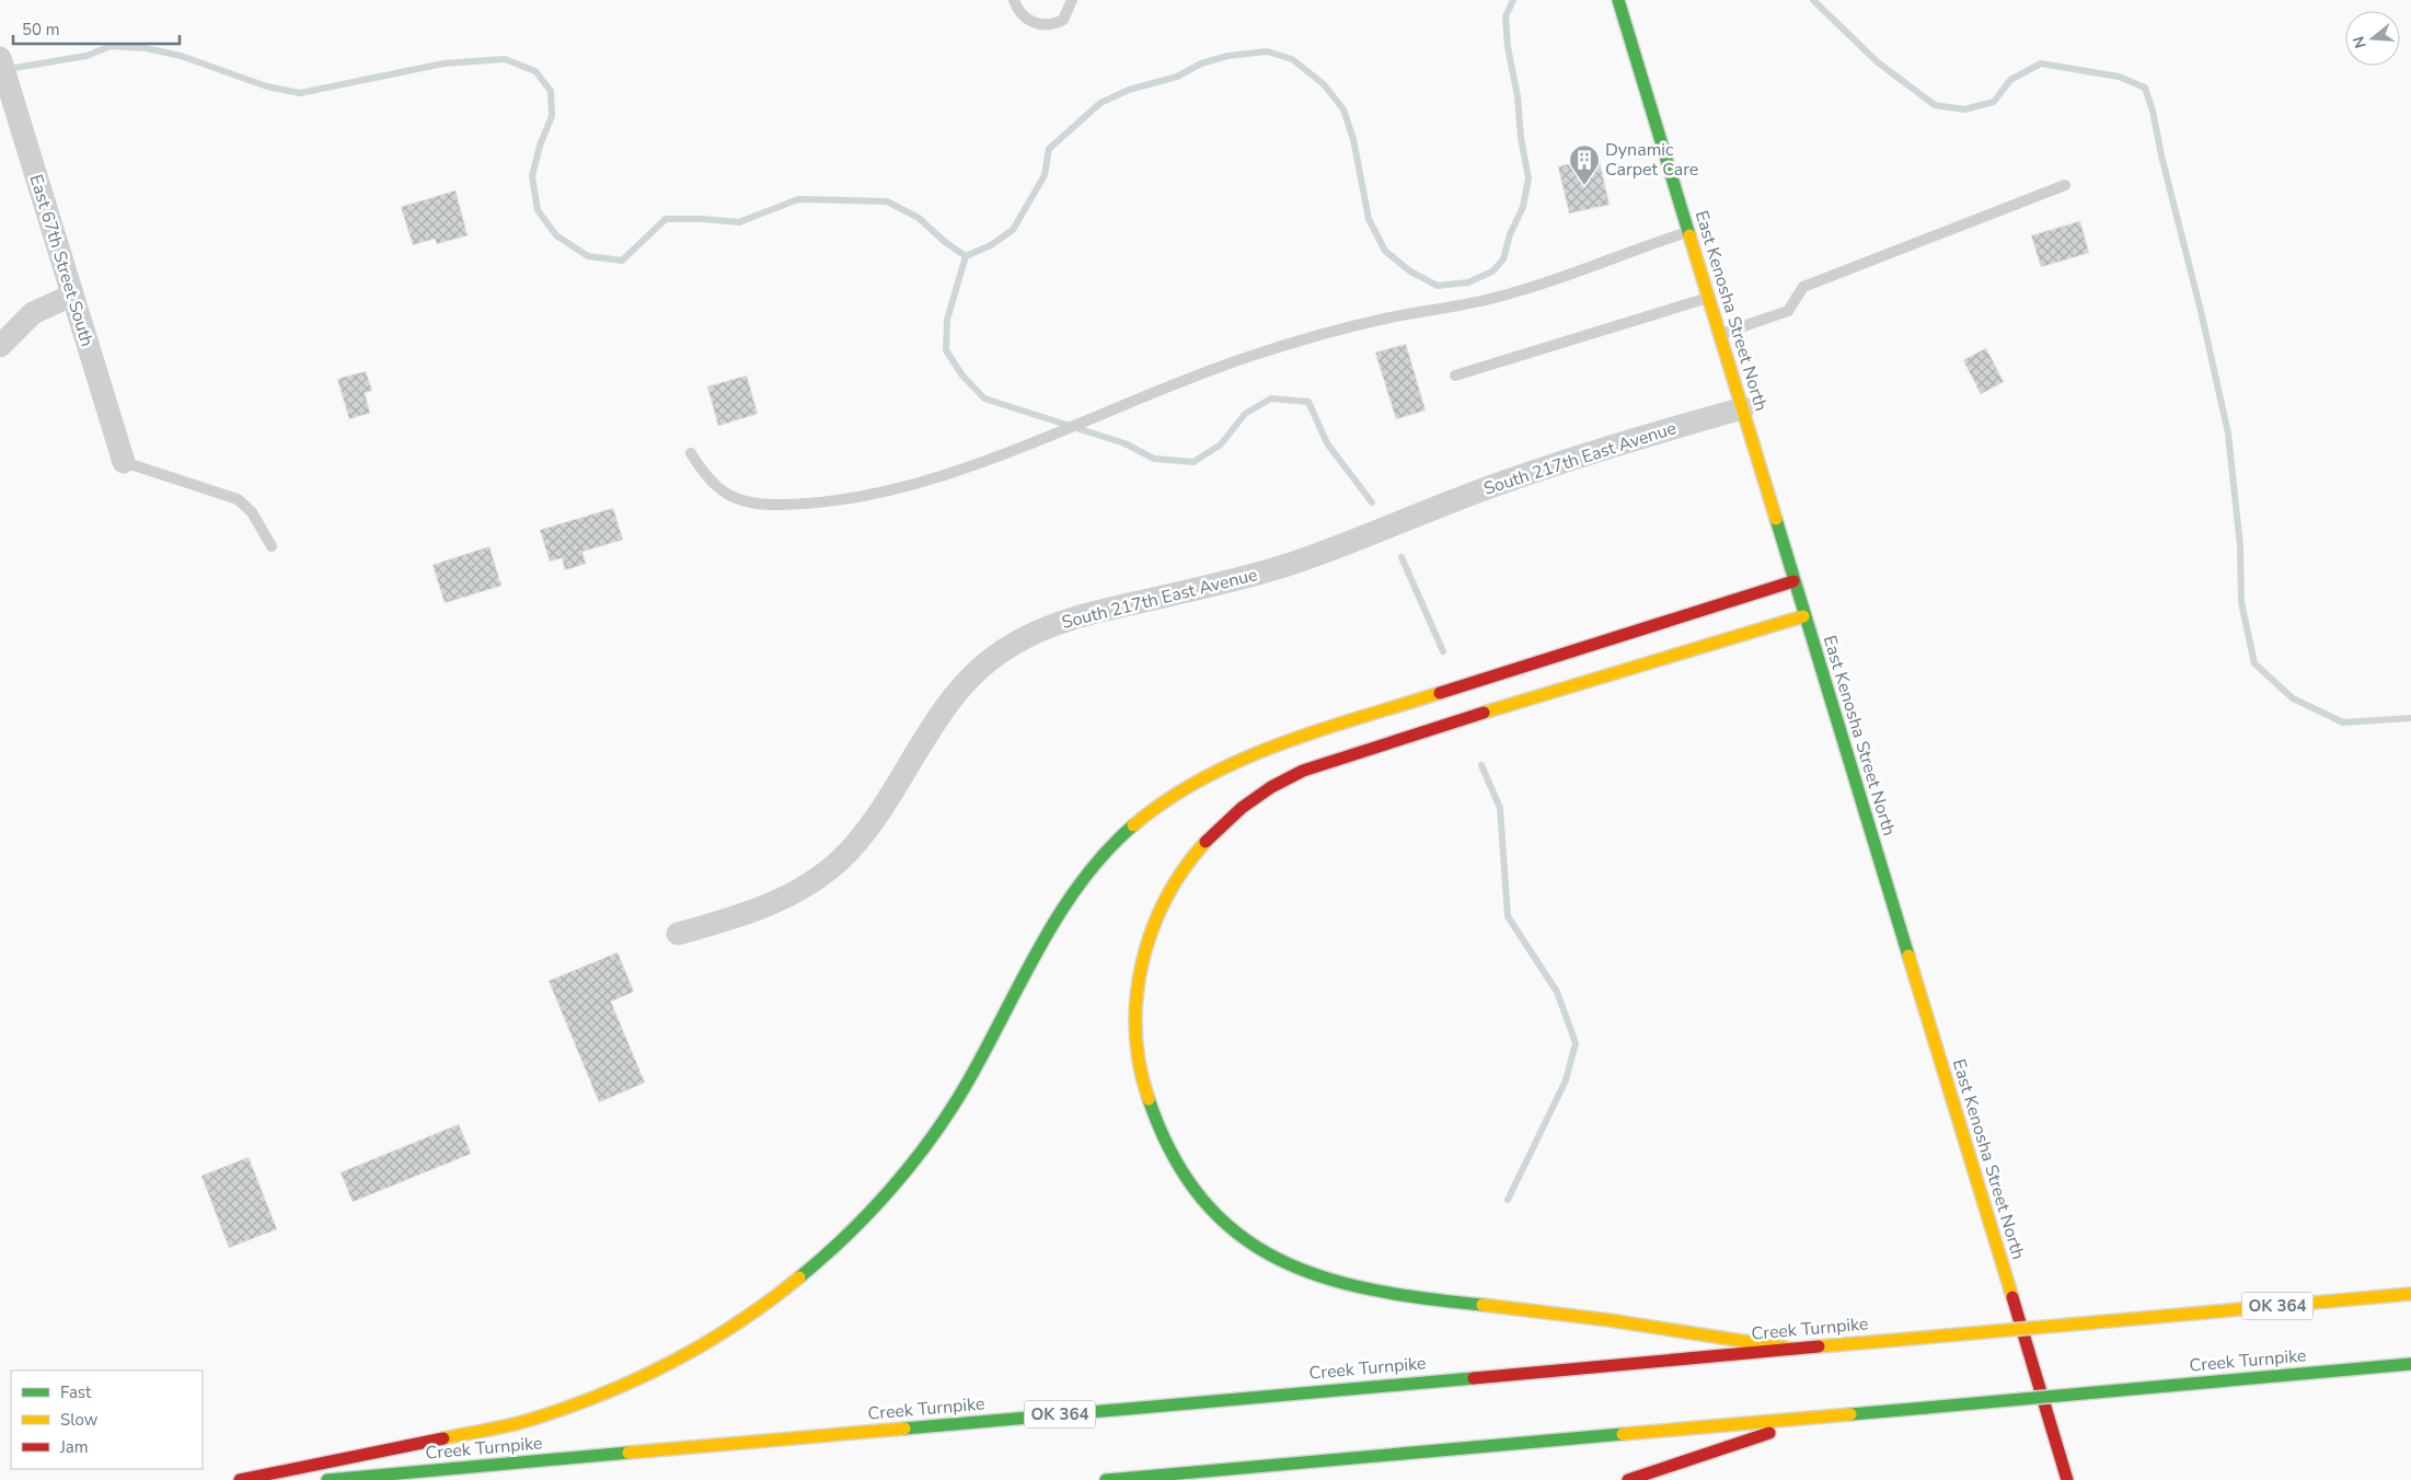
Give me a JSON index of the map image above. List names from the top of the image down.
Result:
{
  "streets": {
    "main road": ["East Kenosha Street North", "OK 364", "Creek Turnpike"],
    "street": ["East 67th Street South", "South 217th East Avenue"]
  },
  "crossings": [
    ["East Kenosha Street North", "South 217th East Avenue"]
  ],
  "places": {
    "building": ["Dynamic Carpet Care"]
  },
  "legend": ["Fast", "Slow", "Jam"],
  "scale_bar": "50 m",
  "north": "left"
}
